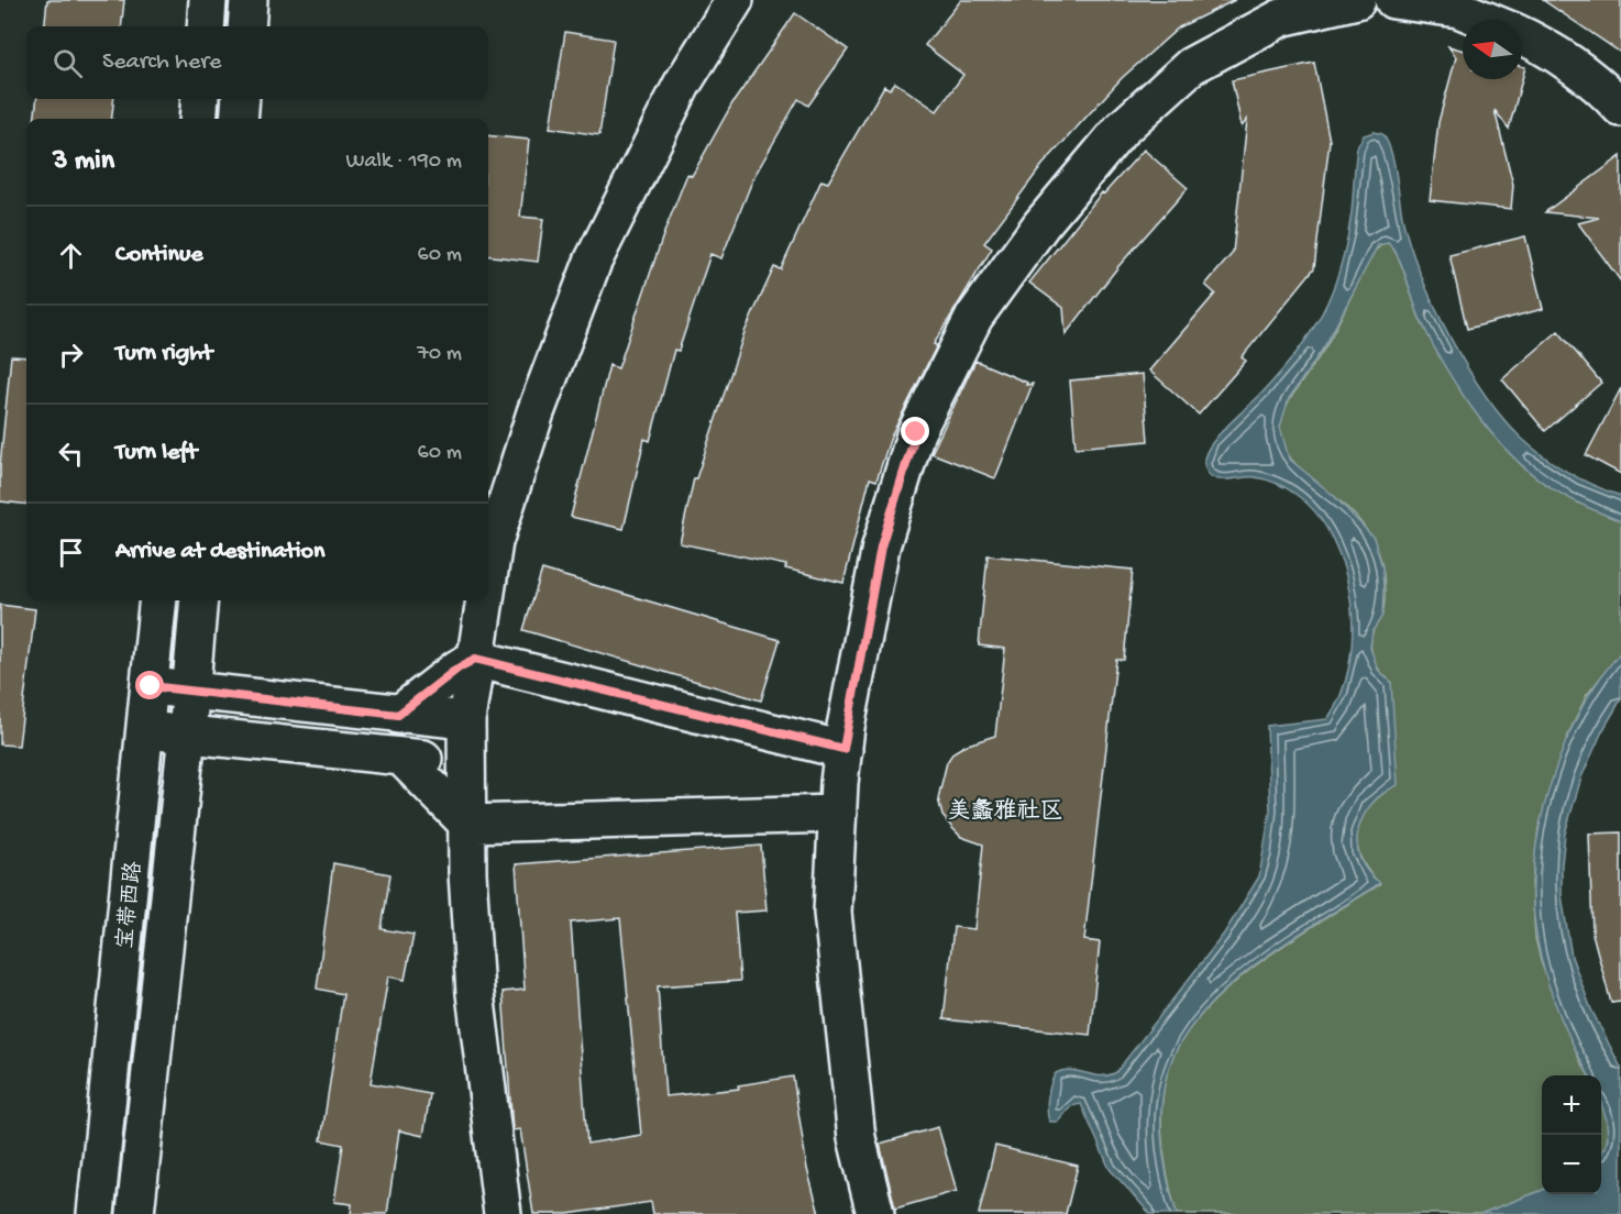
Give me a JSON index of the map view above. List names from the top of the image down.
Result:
{
  "streets": {
    "street": ["宝带西路"]
  },
  "districts": ["美蠡雅社区"],
  "north": "left",
  "page": {
    "search": "Search here",
    "heading": ["3 min", "Walk · 190 m"],
    "list": [
      ["Continue", "60 m"],
      ["Turn right", "70 m"],
      ["Turn left", "60 m"],
      "Arrive at destination"
    ],
    "map_buttons": ["+", "−"]
  }
}
